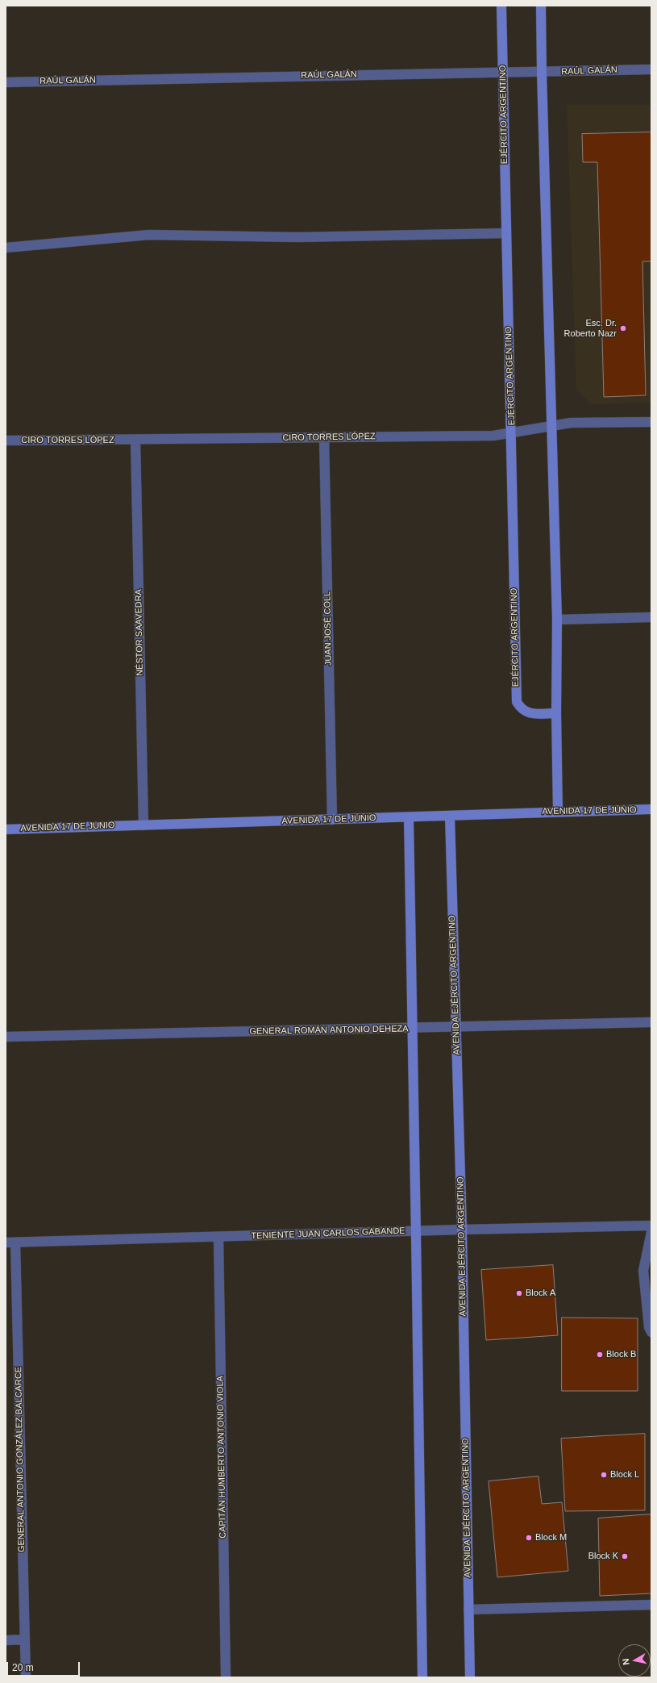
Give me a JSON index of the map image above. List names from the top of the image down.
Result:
{
  "streets": {
    "street": [
      "RAÚL GALÁN",
      "EJÉRCITO ARGENTINO",
      "CIRO TORRES LÓPEZ",
      "JUAN JOSÉ COLL",
      "NÉSTOR SAAVEDRA",
      "AVENIDA 17 DE JUNIO",
      "AVENIDA EJÉRCITO ARGENTINO",
      "GENERAL ROMÁN ANTONIO DEHEZA",
      "TENIENTE JUAN CARLOS GABANDE",
      "CAPITÁN HUMBERTO ANTONIO VIOLA",
      "GENERAL ANTONIO GONZÁLEZ BALCARCE"
    ]
  },
  "crossings": [
    ["RAÚL GALÁN", "EJÉRCITO ARGENTINO"],
    ["EJÉRCITO ARGENTINO", "CIRO TORRES LÓPEZ"],
    ["CIRO TORRES LÓPEZ", "JUAN JOSÉ COLL"],
    ["CIRO TORRES LÓPEZ", "NÉSTOR SAAVEDRA"],
    ["JUAN JOSÉ COLL", "AVENIDA 17 DE JUNIO"],
    ["NÉSTOR SAAVEDRA", "AVENIDA 17 DE JUNIO"],
    ["AVENIDA 17 DE JUNIO", "AVENIDA EJÉRCITO ARGENTINO"],
    ["AVENIDA EJÉRCITO ARGENTINO", "GENERAL ROMÁN ANTONIO DEHEZA"],
    ["AVENIDA EJÉRCITO ARGENTINO", "TENIENTE JUAN CARLOS GABANDE"],
    ["TENIENTE JUAN CARLOS GABANDE", "CAPITÁN HUMBERTO ANTONIO VIOLA"],
    ["TENIENTE JUAN CARLOS GABANDE", "GENERAL ANTONIO GONZÁLEZ BALCARCE"]
  ],
  "places": [
    "Esc. Dr. Roberto Nazr",
    "Block A",
    "Block B",
    "Block L",
    "Block M",
    "Block K"
  ],
  "scale_bar": "20 m",
  "north": "left"
}
